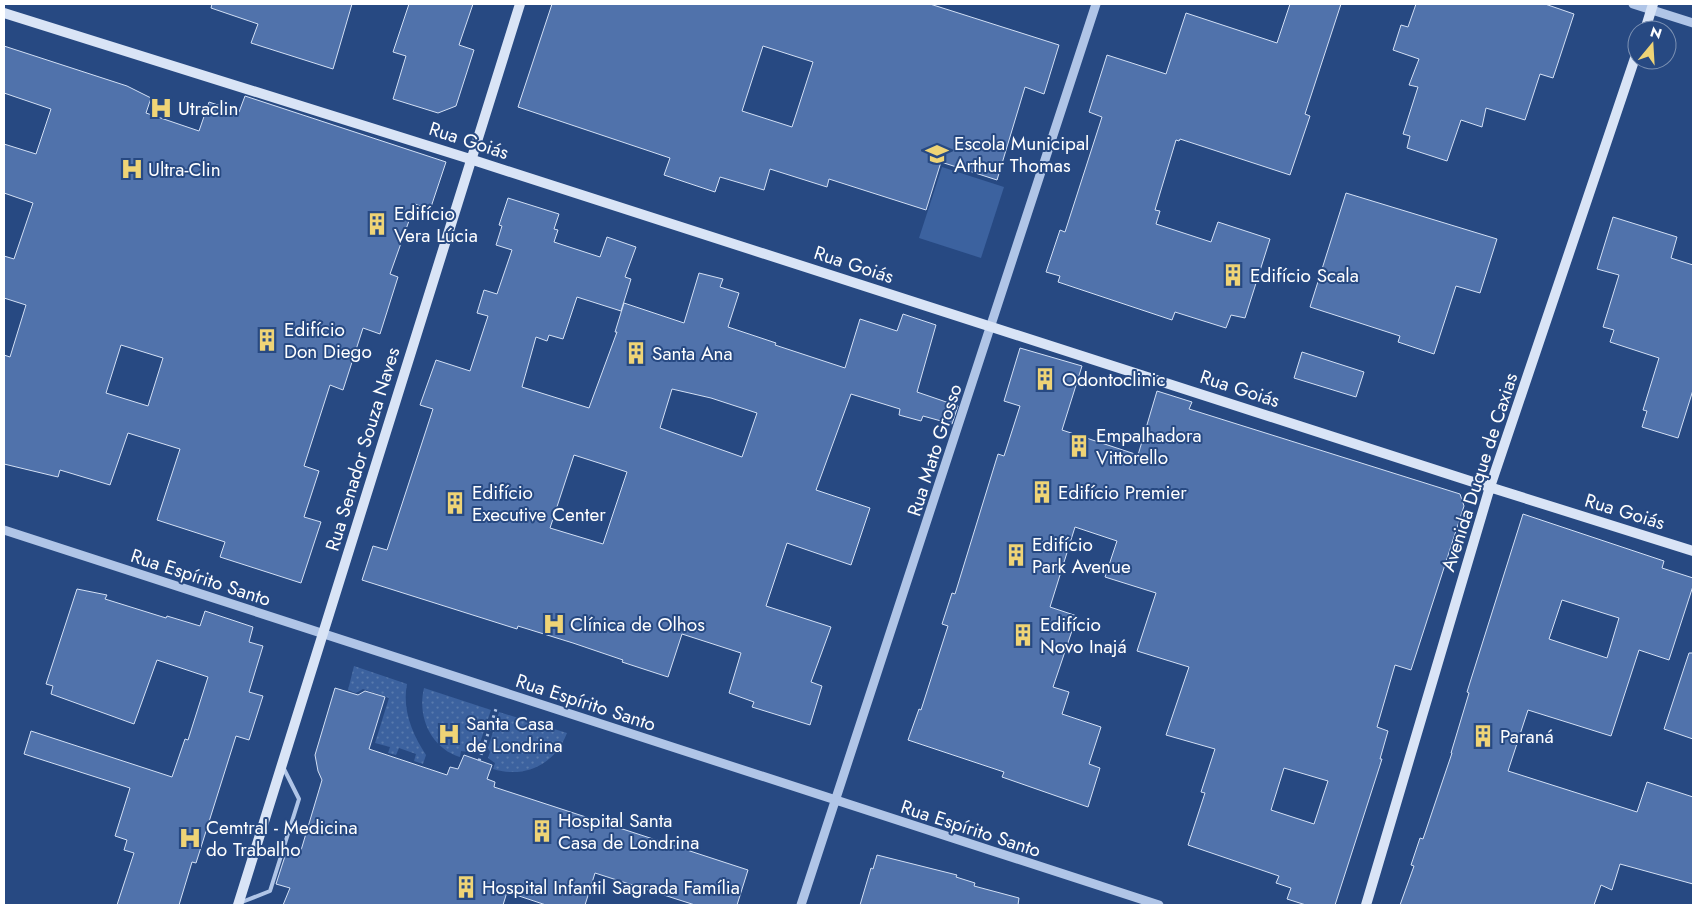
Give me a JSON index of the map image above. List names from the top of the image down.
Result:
{
  "streets": {
    "main road": ["Rua Goiás", "Rua Senador Souza Naves", "Avenida Duque de Caxias"],
    "street": ["Rua Mato Grosso", "Rua Espírito Santo"]
  },
  "crossings": [
    ["Rua Goiás", "Rua Senador Souza Naves"],
    ["Rua Goiás", "Rua Mato Grosso"],
    ["Rua Goiás", "Avenida Duque de Caxias"],
    ["Rua Senador Souza Naves", "Rua Espírito Santo"],
    ["Rua Mato Grosso", "Rua Espírito Santo"]
  ],
  "places": {
    "hospital": [
      "Utraclin",
      "Ultra-Clin",
      "Clínica de Olhos",
      "Santa Casa de Londrina",
      "Cemtral - Medicina do Trabalho"
    ],
    "school or university": ["Escola Municipal Arthur Thomas"],
    "building": [
      "Edifício Vera Lúcia",
      "Edifício Scala",
      "Edifício Don Diego",
      "Santa Ana",
      "Odontoclinic",
      "Empalhadora Vittorello",
      "Edifício Premier",
      "Edifício Executive Center",
      "Edifício Park Avenue",
      "Edifício Novo Inajá",
      "Paraná",
      "Hospital Santa Casa de Londrina",
      "Hospital Infantil Sagrada Família"
    ]
  },
  "north": "top"
}
